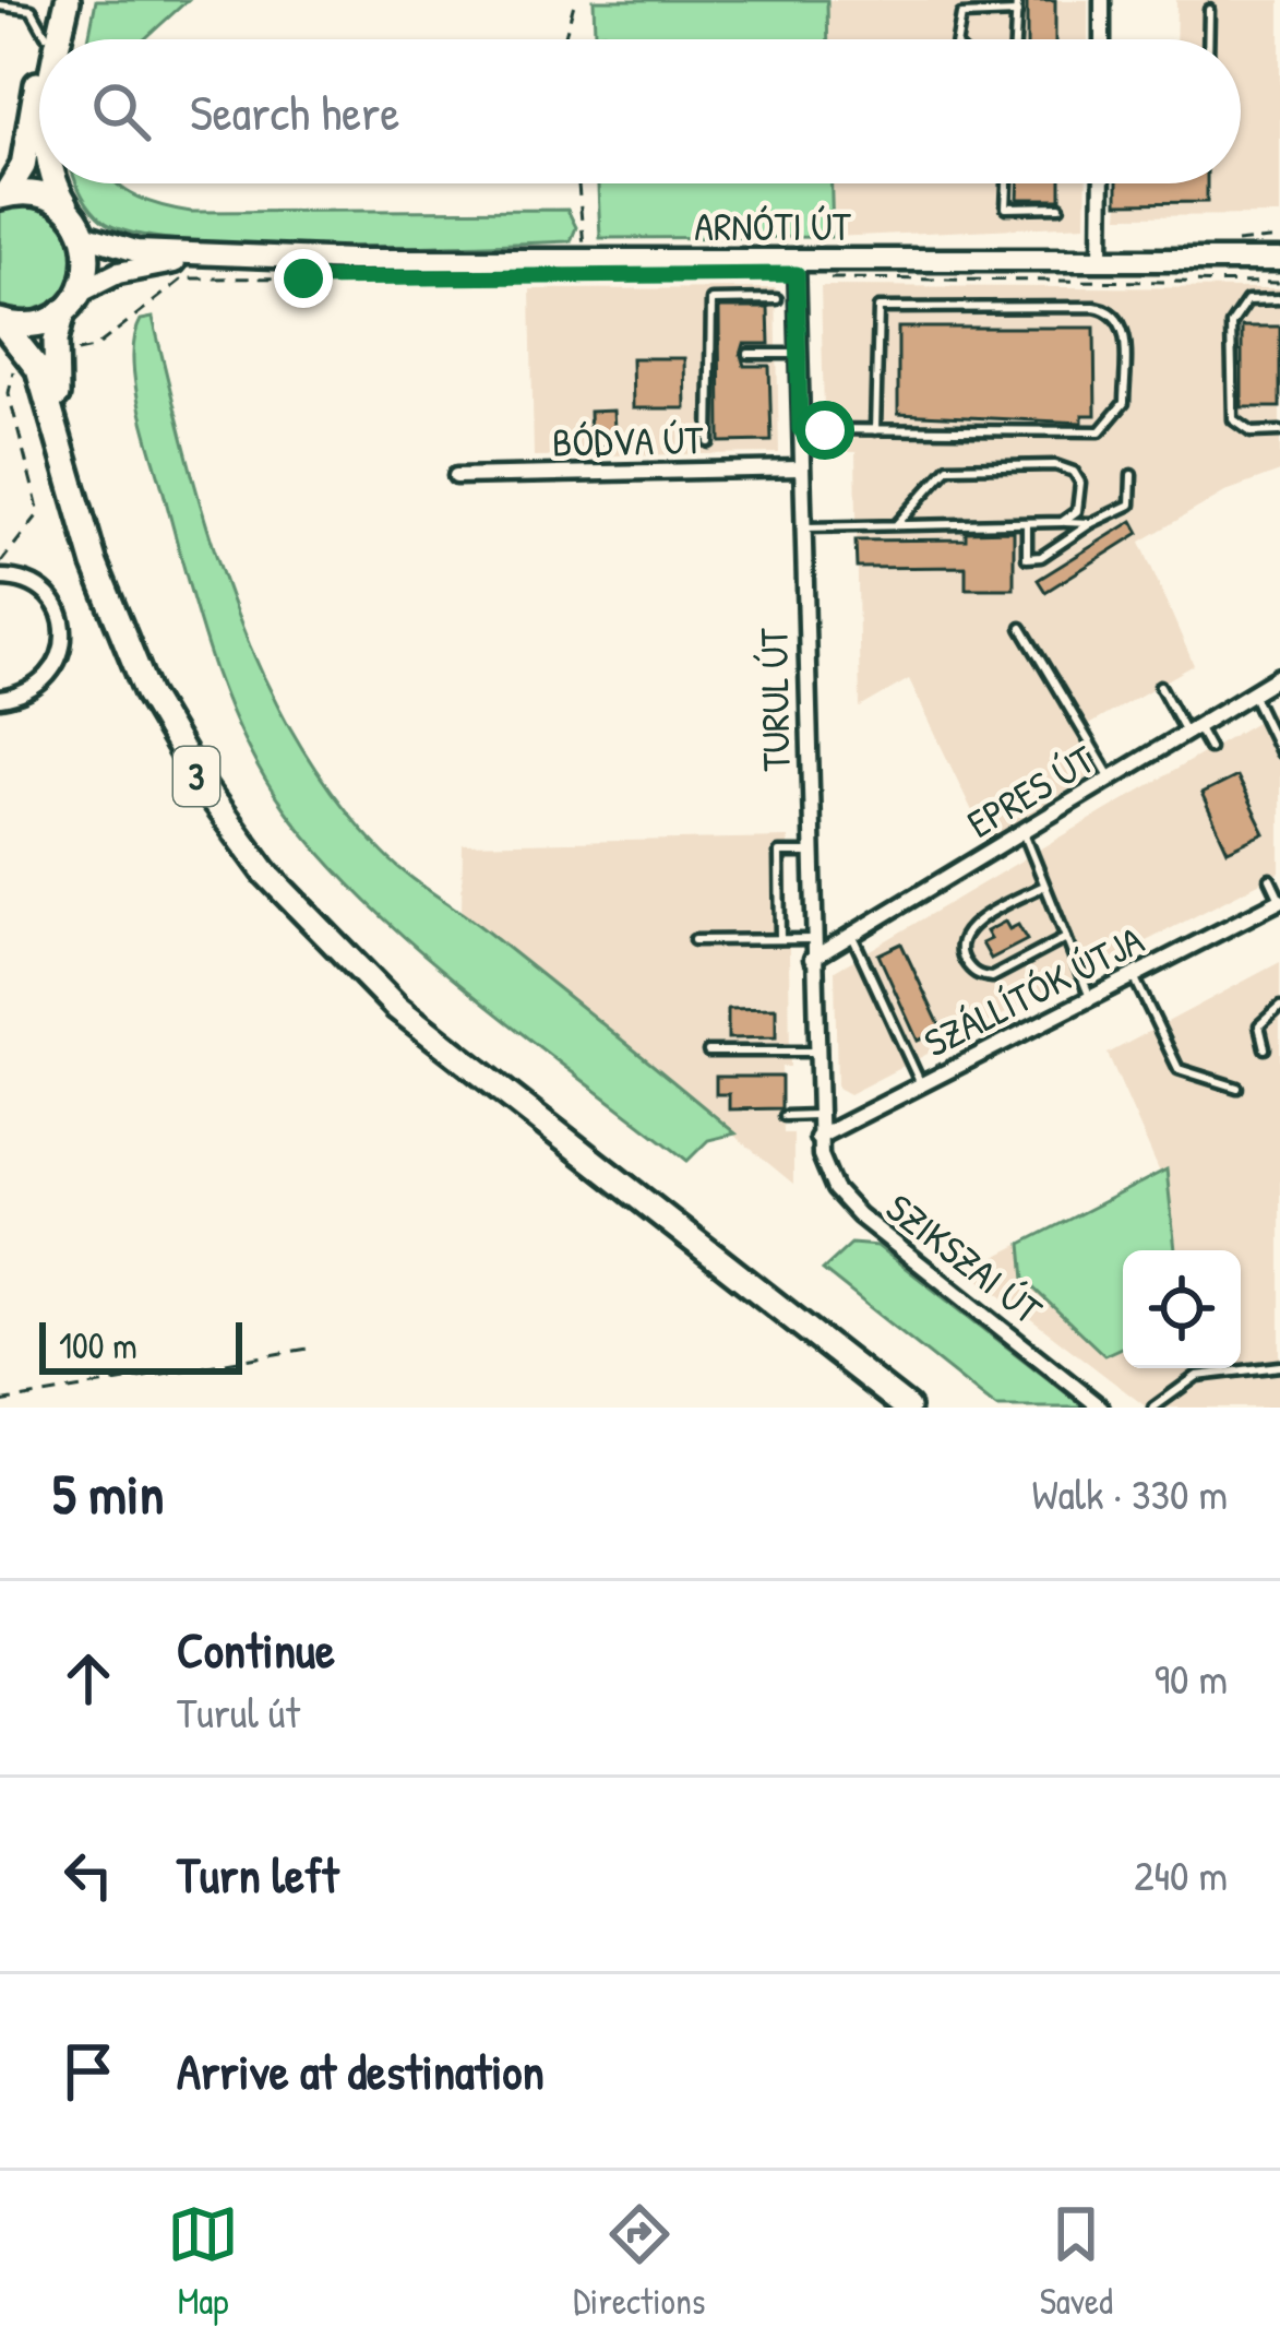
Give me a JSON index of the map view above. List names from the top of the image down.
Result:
{
  "streets": {
    "main road": ["ARNÓTI ÚT", "3"],
    "street": [
      "BÓDVA ÚT",
      "TURUL ÚT",
      "EPRES ÚT",
      "SZÁLLÍTÓK ÚTJA",
      "SZIKSZAI ÚT"
    ]
  },
  "crossings": [
    ["ARNÓTI ÚT", "TURUL ÚT"],
    ["BÓDVA ÚT", "TURUL ÚT"],
    ["TURUL ÚT", "EPRES ÚT"],
    ["TURUL ÚT", "SZÁLLÍTÓK ÚTJA"],
    ["TURUL ÚT", "SZIKSZAI ÚT"],
    ["SZÁLLÍTÓK ÚTJA", "SZIKSZAI ÚT"]
  ],
  "scale_bar": "100 m",
  "page": {
    "search": "Search here",
    "scale": "100 m",
    "heading": ["5 min", "Walk · 330 m"],
    "list": [
      ["Continue", "Turul út", "90 m"],
      ["Turn left", "240 m"],
      "Arrive at destination"
    ],
    "nav": ["Map", "Directions", "Saved"]
  }
}
